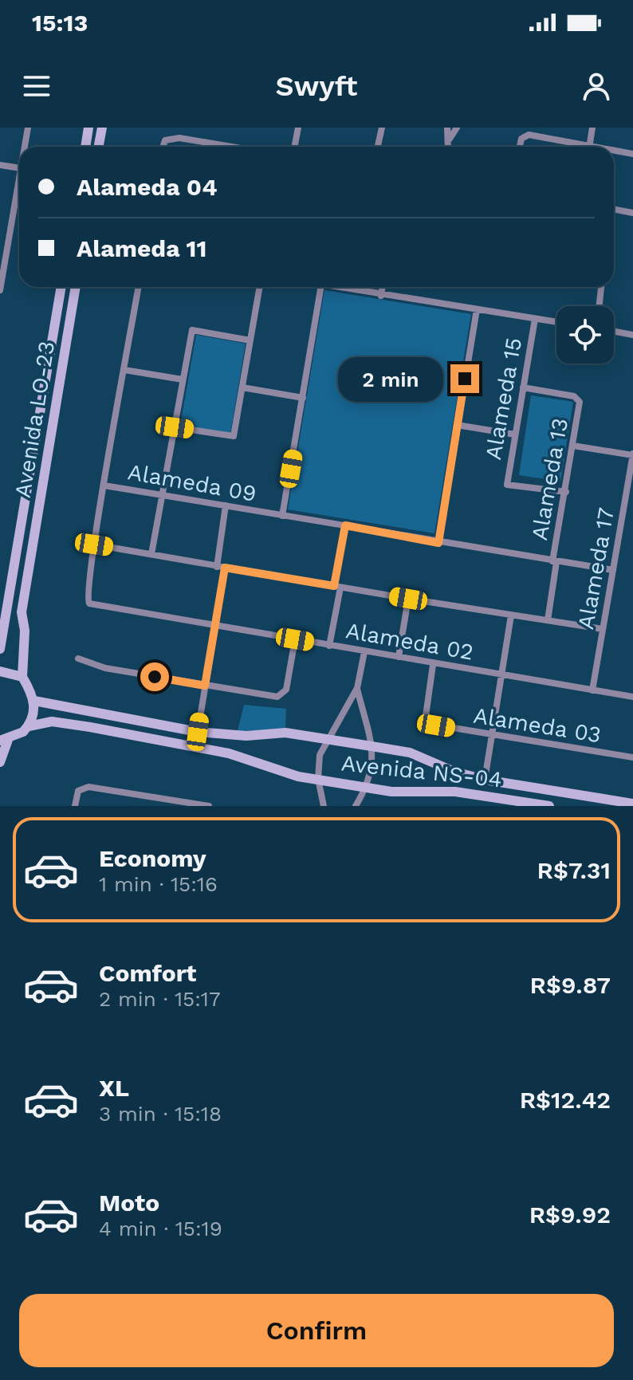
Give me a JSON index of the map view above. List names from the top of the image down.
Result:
{
  "streets": {
    "street": [
      "Alameda 15",
      "Avenida LO-23",
      "Alameda 13",
      "Alameda 09",
      "Alameda 17",
      "Alameda 02",
      "Alameda 03",
      "Avenida NS-04"
    ]
  },
  "crossings": [
    ["Alameda 15", "Alameda 13"],
    ["Alameda 13", "Alameda 09"],
    ["Alameda 09", "Alameda 17"],
    ["Alameda 09", "Alameda 02"],
    ["Alameda 17", "Alameda 02"],
    ["Alameda 02", "Alameda 03"]
  ],
  "page": {
    "status": "15:13",
    "header": "Swyft",
    "banner": ["Alameda 04", "Alameda 11"],
    "bubble": "2 min",
    "list": [
      {
        "name": "Economy",
        "note": "1 min · 15:16",
        "value": "R$7.31"
      },
      {
        "name": "Comfort",
        "note": "2 min · 15:17",
        "value": "R$9.87"
      },
      {
        "name": "XL",
        "note": "3 min · 15:18",
        "value": "R$12.42"
      },
      {
        "name": "Moto",
        "note": "4 min · 15:19",
        "value": "R$9.92"
      }
    ],
    "buttons": "Confirm"
  }
}
